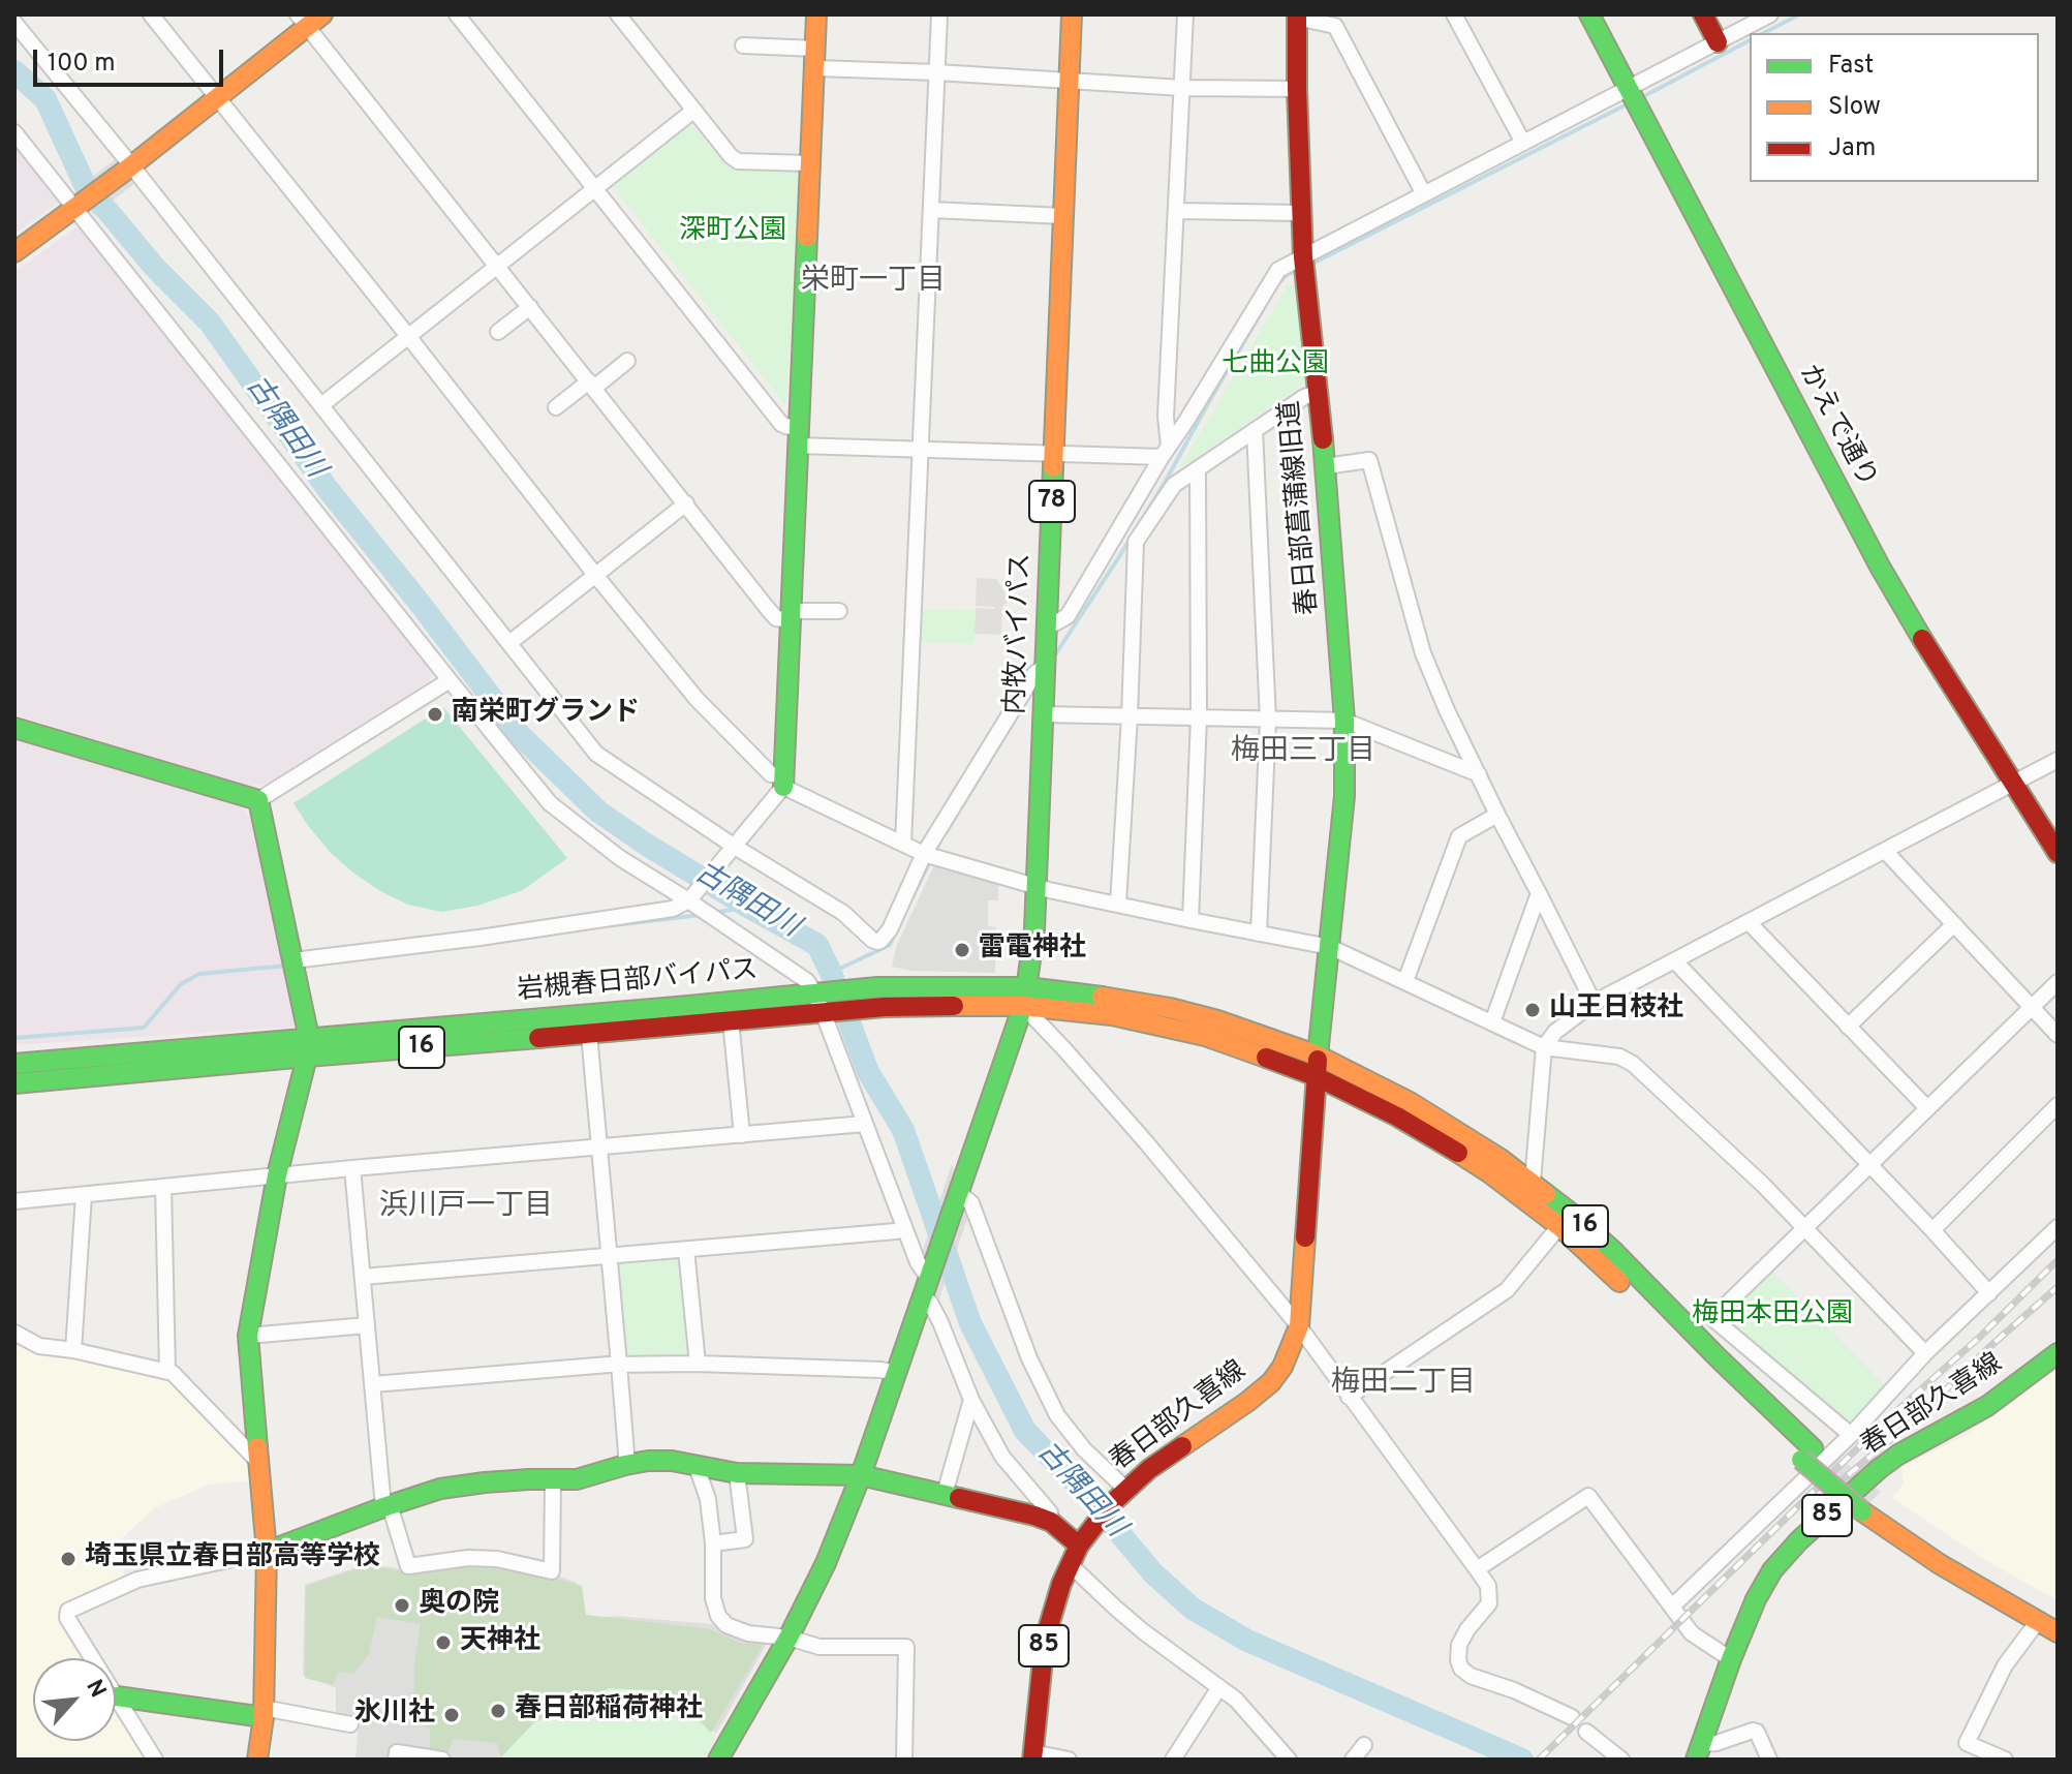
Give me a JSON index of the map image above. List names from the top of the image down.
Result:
{
  "streets": {
    "main road": [
      "かえで通り",
      "78",
      "春日部菖蒲線旧道",
      "内牧バイパス",
      "岩槻春日部バイパス",
      "16",
      "春日部久喜線",
      "85"
    ]
  },
  "crossings": [
    ["春日部菖蒲線旧道", "岩槻春日部バイパス"],
    ["春日部菖蒲線旧道", "春日部久喜線"],
    ["内牧バイパス", "岩槻春日部バイパス"],
    ["岩槻春日部バイパス", "春日部久喜線"]
  ],
  "districts": [
    "栄町一丁目",
    "梅田三丁目",
    "浜川戸一丁目",
    "梅田二丁目"
  ],
  "water": ["古隅田川"],
  "parks": ["深町公園", "七曲公園", "梅田本田公園"],
  "places": [
    "南栄町グランド",
    "雷電神社",
    "山王日枝社",
    "埼玉県立春日部高等学校",
    "奥の院",
    "天神社",
    "春日部稲荷神社",
    "氷川社"
  ],
  "legend": ["Fast", "Slow", "Jam"],
  "scale_bar": "100 m",
  "north": "top right"
}
